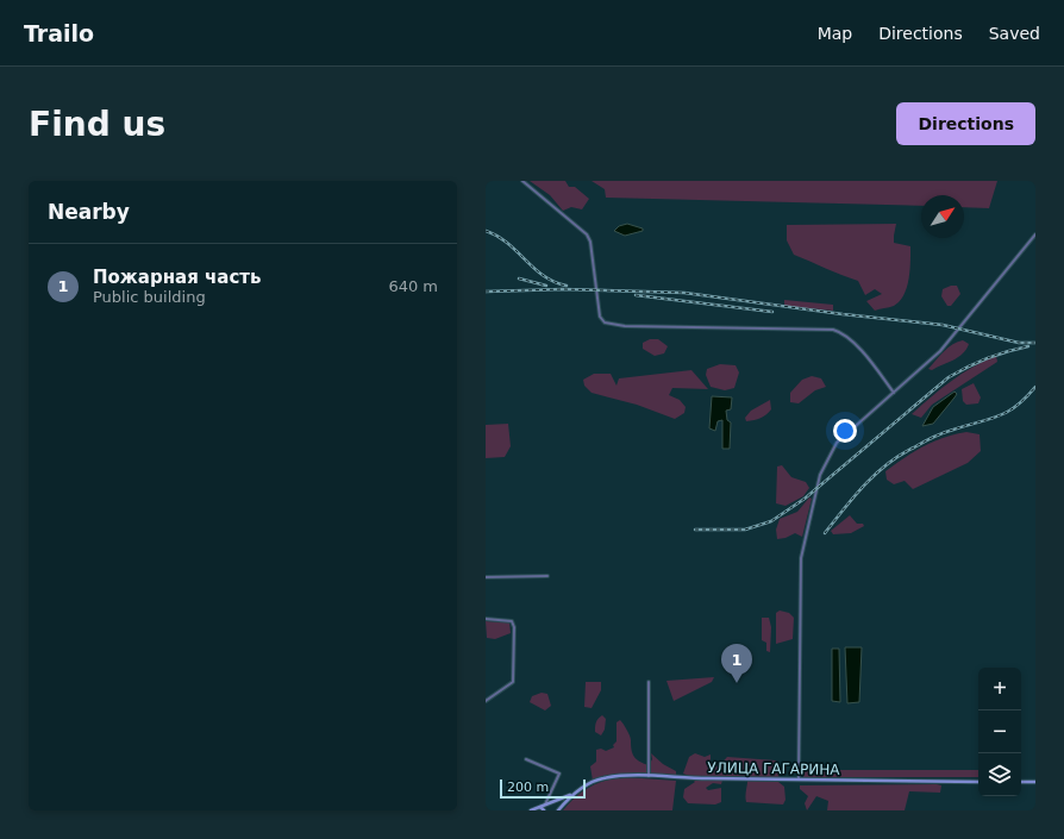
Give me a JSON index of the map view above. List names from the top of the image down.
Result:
{
  "streets": {
    "main road": ["УЛИЦА ГАГАРИНА"]
  },
  "scale_bar": "200 m",
  "north": "top right",
  "page": {
    "header": "Trailo",
    "nav": ["Map", "Directions", "Saved"],
    "buttons": "Directions",
    "title": "Find us",
    "heading": "Nearby",
    "list": [
      {
        "mark": "1",
        "name": "Пожарная часть",
        "note": "Public building",
        "value": "640 m"
      }
    ],
    "pins": "1",
    "map_buttons": ["+", "−"],
    "scale": "200 m"
  }
}
